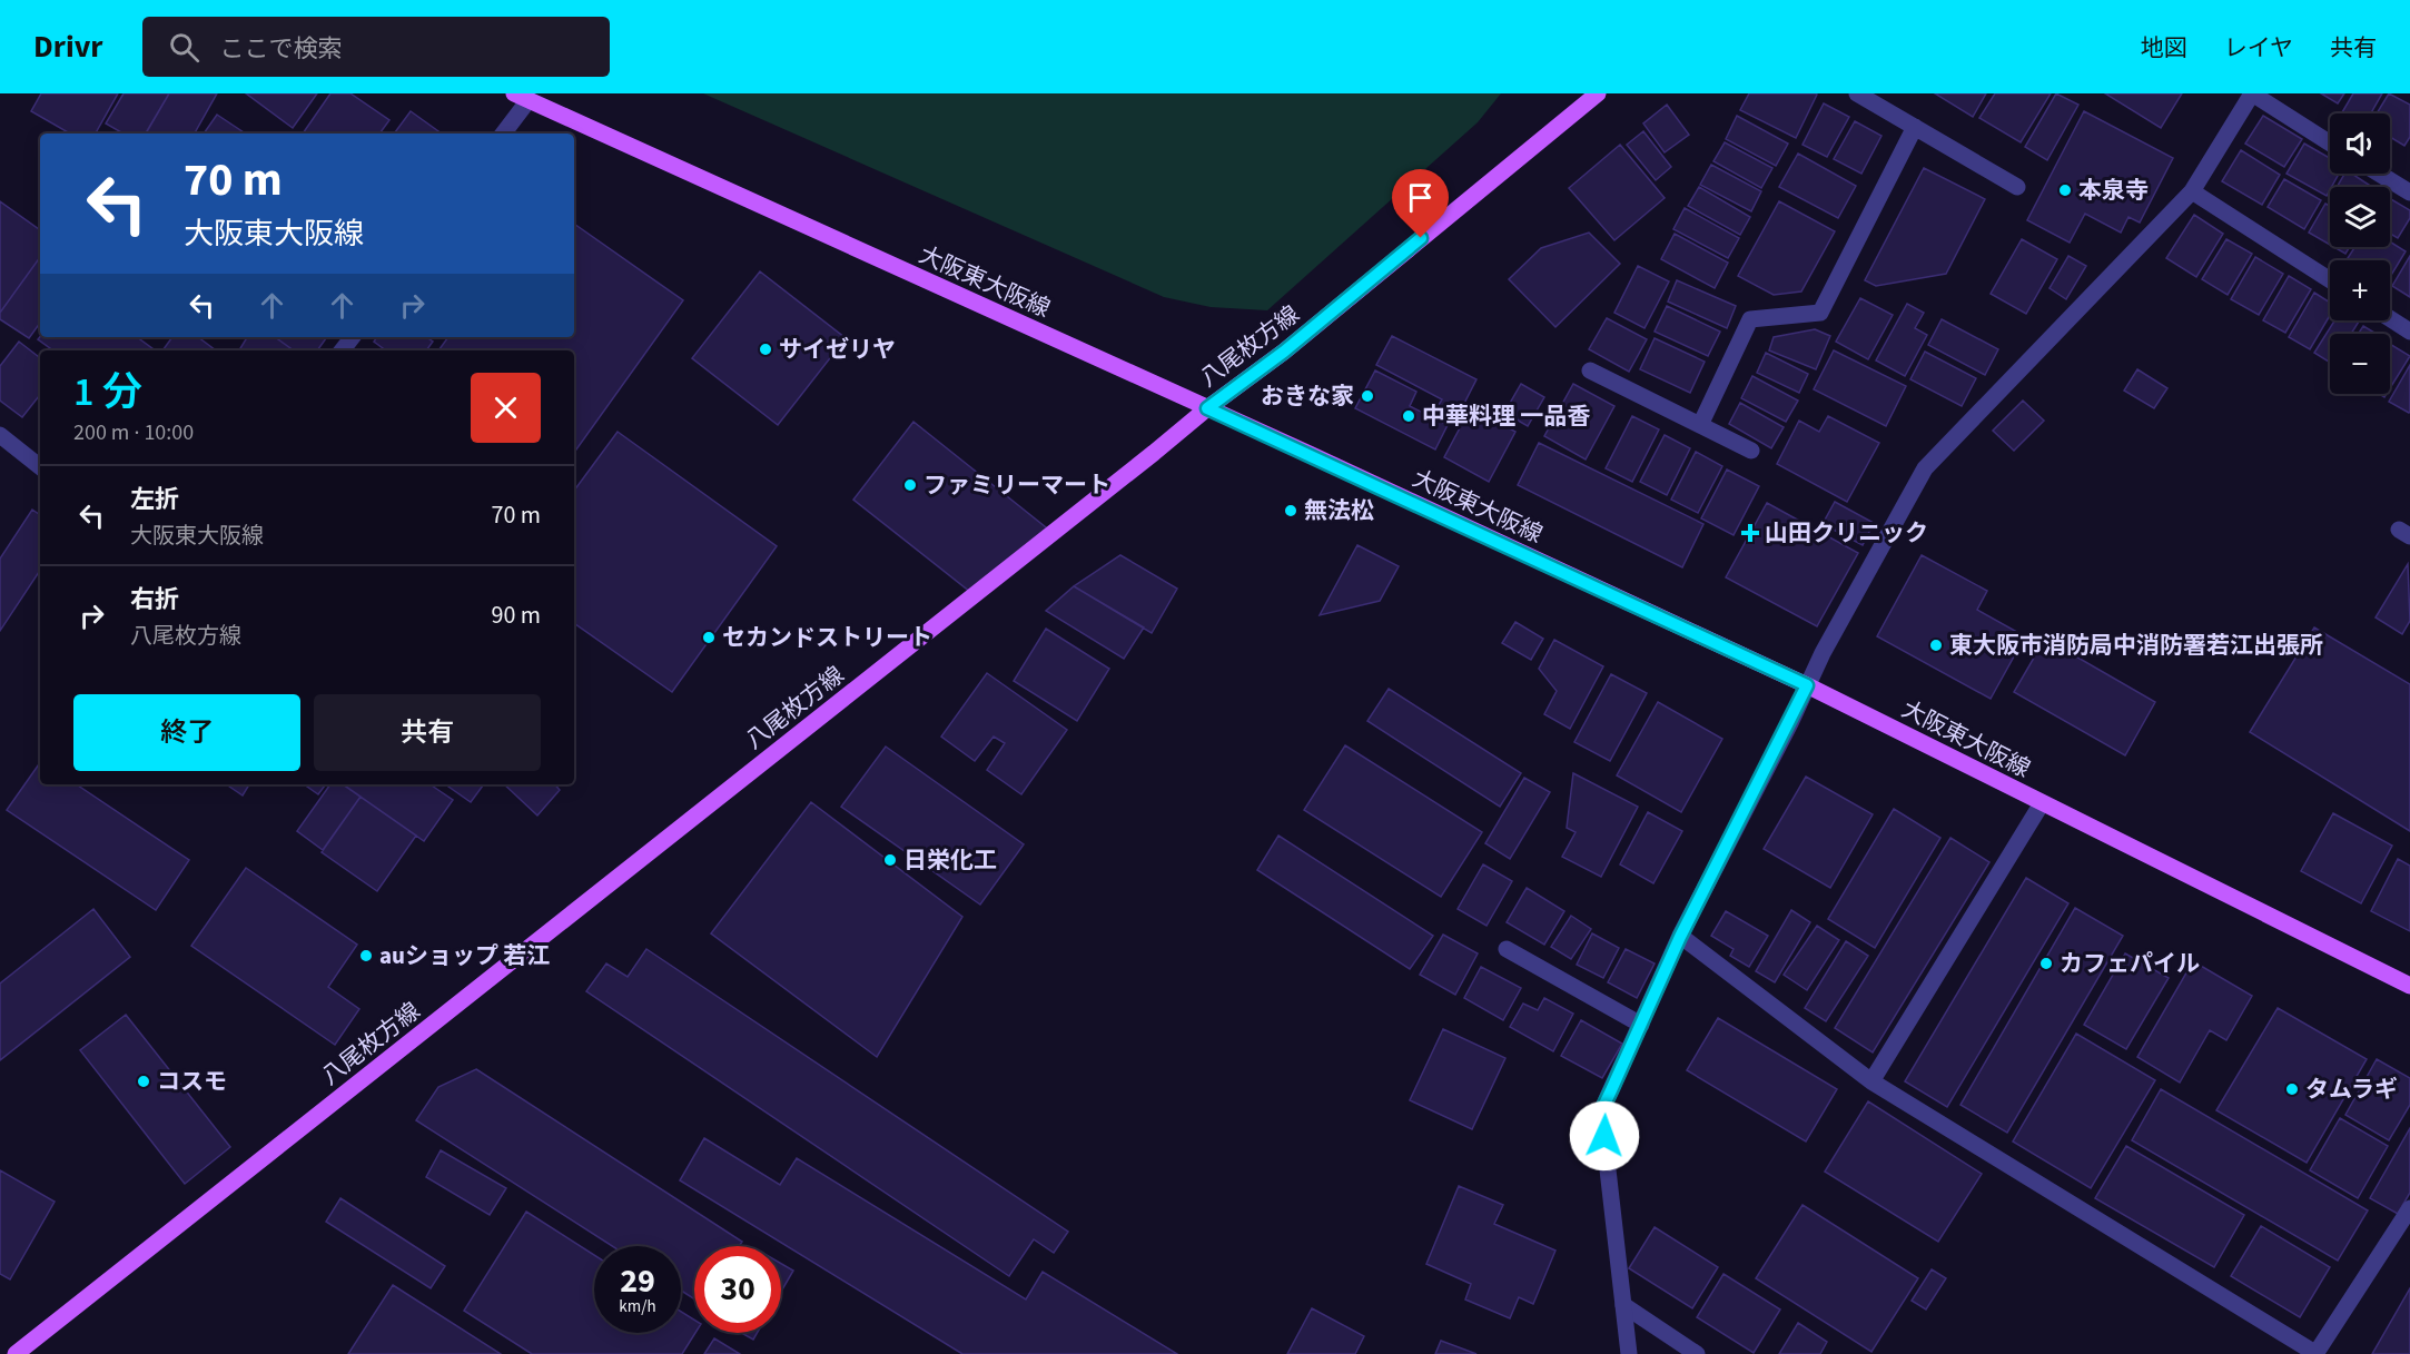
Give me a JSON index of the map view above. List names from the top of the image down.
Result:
{
  "streets": {
    "main road": ["大阪東大阪線", "八尾枚方線"]
  },
  "crossings": [
    ["大阪東大阪線", "八尾枚方線"]
  ],
  "places": {
    "other": [
      "本泉寺",
      "サイゼリヤ",
      "おきな家",
      "中華料理 一品香",
      "ファミリーマート",
      "無法松",
      "セカンドストリート",
      "東大阪市消防局中消防署若江出張所",
      "日栄化工",
      "auショップ 若江",
      "カフェパイル",
      "コスモ",
      "タムラギ"
    ],
    "health": ["山田クリニック"]
  },
  "page": {
    "header": "Drivr",
    "search": "ここで検索",
    "nav": ["地図", "レイヤ", "共有"],
    "map_buttons": ["+", "−"],
    "turn": ["70 m", "大阪東大阪線"],
    "heading": ["1 分", "200 m · 10:00"],
    "list": [
      {
        "name": "左折",
        "note": "大阪東大阪線",
        "value": "70 m"
      },
      {
        "name": "右折",
        "note": "八尾枚方線",
        "value": "90 m"
      }
    ],
    "buttons": ["終了", "共有"],
    "speed": "29 km/h",
    "limit": "30"
  }
}
